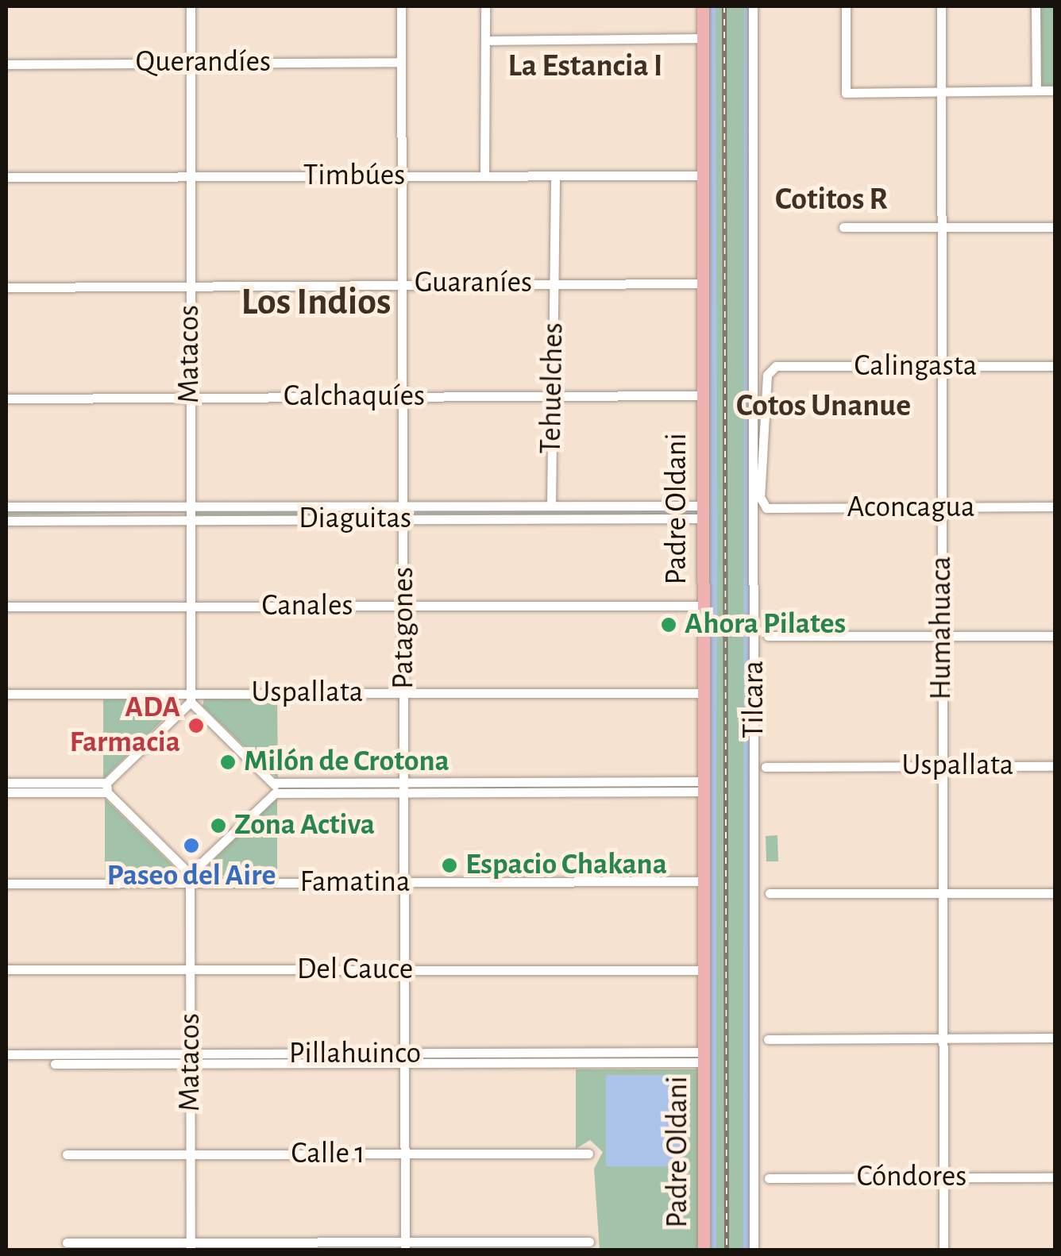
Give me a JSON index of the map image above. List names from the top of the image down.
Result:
{
  "streets": {
    "main road": ["Padre Oldani"],
    "street": [
      "Querandíes",
      "Timbúes",
      "Guaraníes",
      "Matacos",
      "Calingasta",
      "Tehuelches",
      "Calchaquíes",
      "Aconcagua",
      "Diaguitas",
      "Canales",
      "Patagones",
      "Humahuaca",
      "Uspallata",
      "Tilcara",
      "Famatina",
      "Del Cauce",
      "Pillahuinco",
      "Calle 1",
      "Cóndores"
    ]
  },
  "crossings": [
    ["Querandíes", "Matacos"],
    ["Querandíes", "Patagones"],
    ["Timbúes", "Matacos"],
    ["Timbúes", "Tehuelches"],
    ["Timbúes", "Padre Oldani"],
    ["Timbúes", "Patagones"],
    ["Guaraníes", "Matacos"],
    ["Guaraníes", "Tehuelches"],
    ["Guaraníes", "Padre Oldani"],
    ["Guaraníes", "Patagones"],
    ["Matacos", "Calchaquíes"],
    ["Matacos", "Diaguitas"],
    ["Matacos", "Canales"],
    ["Matacos", "Uspallata"],
    ["Matacos", "Famatina"],
    ["Matacos", "Del Cauce"],
    ["Matacos", "Pillahuinco"],
    ["Matacos", "Calle 1"],
    ["Calingasta", "Aconcagua"],
    ["Calingasta", "Humahuaca"],
    ["Tehuelches", "Calchaquíes"],
    ["Tehuelches", "Diaguitas"],
    ["Calchaquíes", "Padre Oldani"],
    ["Calchaquíes", "Patagones"],
    ["Aconcagua", "Humahuaca"],
    ["Padre Oldani", "Diaguitas"],
    ["Padre Oldani", "Canales"],
    ["Padre Oldani", "Uspallata"],
    ["Padre Oldani", "Famatina"],
    ["Padre Oldani", "Del Cauce"],
    ["Padre Oldani", "Pillahuinco"],
    ["Diaguitas", "Patagones"],
    ["Canales", "Patagones"],
    ["Patagones", "Uspallata"],
    ["Patagones", "Famatina"],
    ["Patagones", "Del Cauce"],
    ["Patagones", "Pillahuinco"],
    ["Patagones", "Calle 1"],
    ["Humahuaca", "Uspallata"],
    ["Humahuaca", "Cóndores"]
  ],
  "districts": [
    "La Estancia I",
    "Cotitos R",
    "Los Indios",
    "Cotos Unanue"
  ],
  "places": [
    "Ahora Pilates",
    "ADA Farmacia",
    "Milón de Crotona",
    "Zona Activa",
    "Paseo del Aire",
    "Espacio Chakana"
  ]
}
